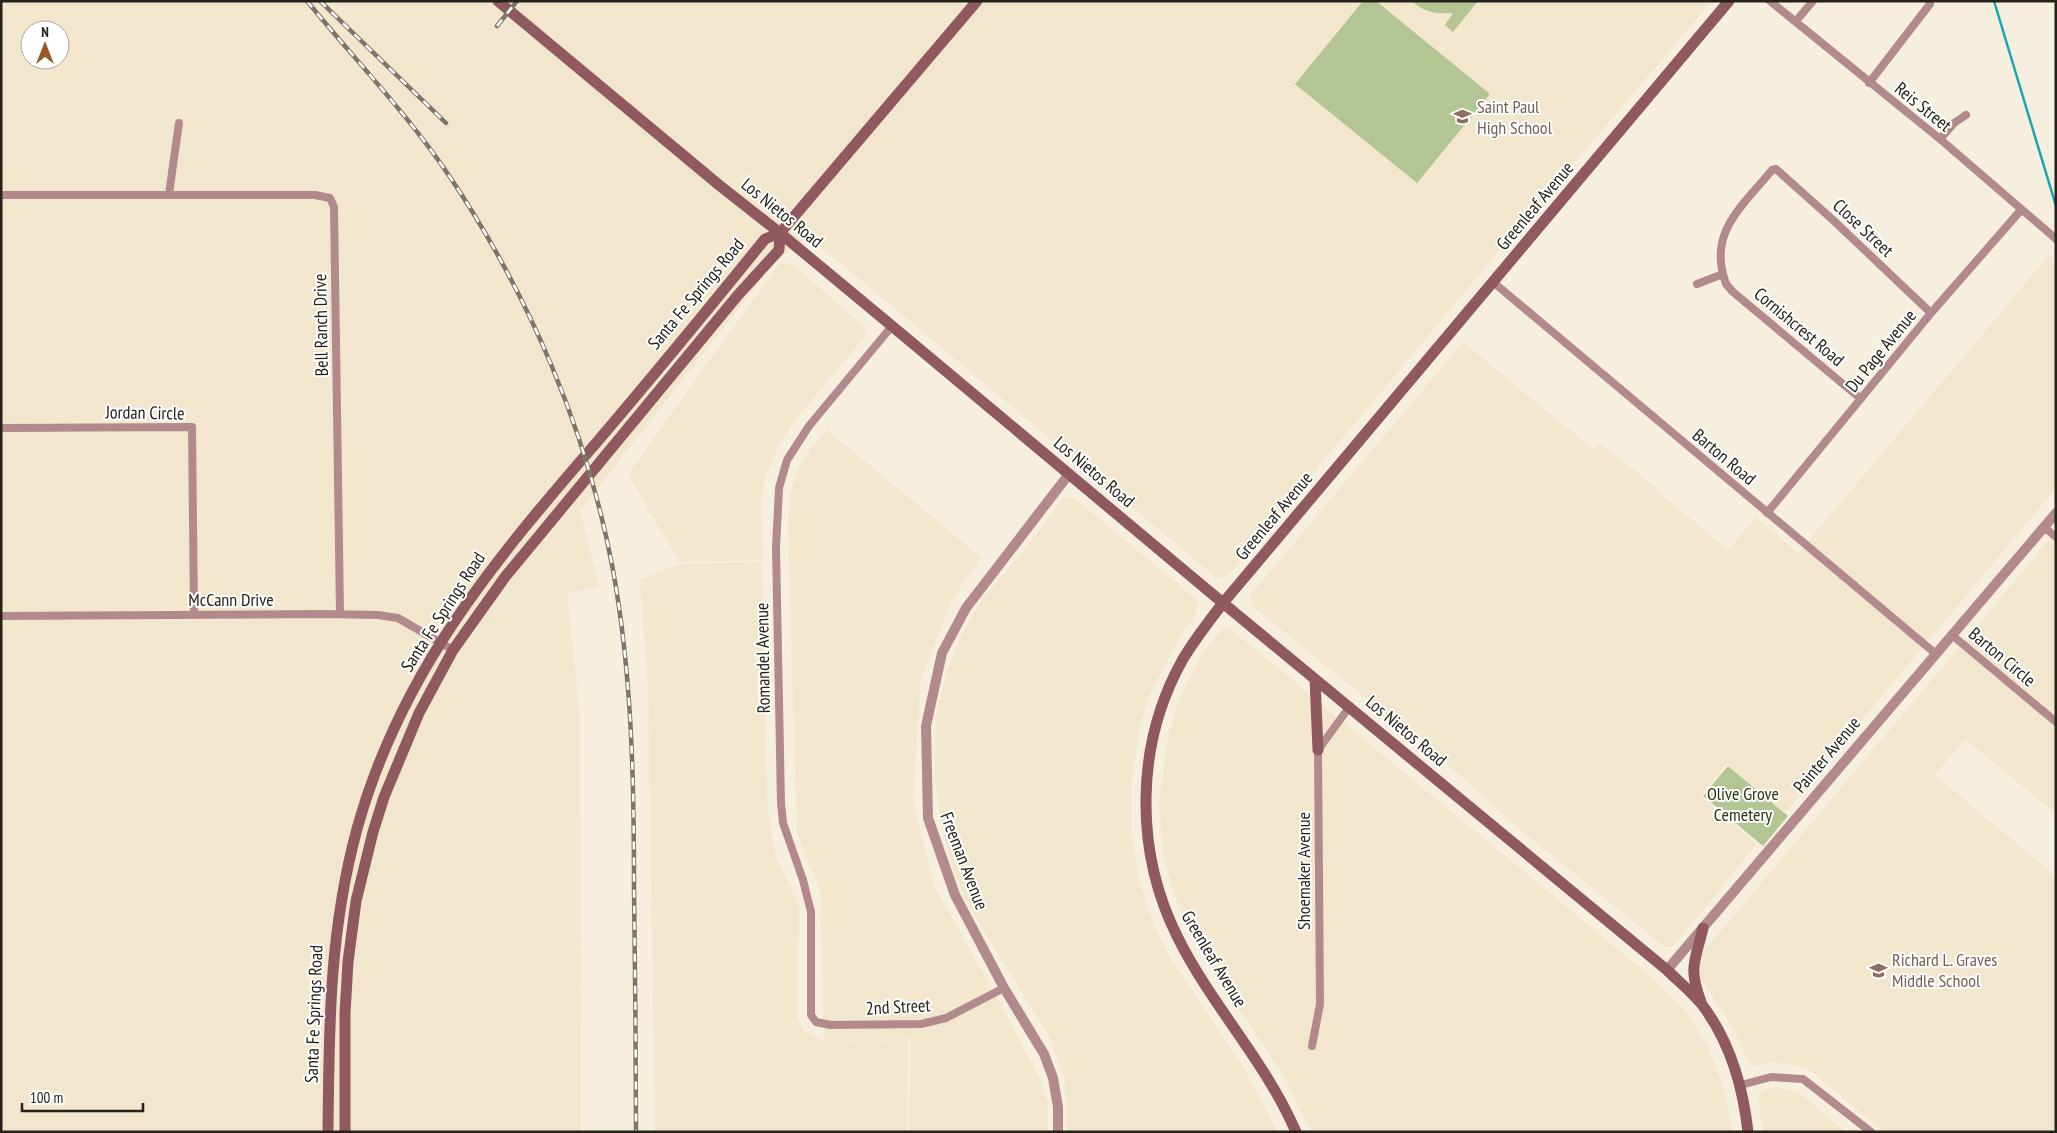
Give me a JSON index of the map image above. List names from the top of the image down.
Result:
{
  "streets": {
    "main road": ["Greenleaf Avenue", "Los Nietos Road", "Santa Fe Springs Road"],
    "street": [
      "Reis Street",
      "Close Street",
      "Bell Ranch Drive",
      "Cornishcrest Road",
      "Du Page Avenue",
      "Jordan Circle",
      "Barton Road",
      "McCann Drive",
      "Barton Circle",
      "Romandel Avenue",
      "Painter Avenue",
      "Freeman Avenue",
      "Shoemaker Avenue",
      "2nd Street"
    ]
  },
  "crossings": [
    ["Reis Street", "Du Page Avenue"],
    ["Greenleaf Avenue", "Los Nietos Road"],
    ["Greenleaf Avenue", "Barton Road"],
    ["Los Nietos Road", "Santa Fe Springs Road"],
    ["Los Nietos Road", "Romandel Avenue"],
    ["Los Nietos Road", "Painter Avenue"],
    ["Los Nietos Road", "Freeman Avenue"],
    ["Close Street", "Cornishcrest Road"],
    ["Close Street", "Du Page Avenue"],
    ["Santa Fe Springs Road", "McCann Drive"],
    ["Bell Ranch Drive", "McCann Drive"],
    ["Cornishcrest Road", "Du Page Avenue"],
    ["Du Page Avenue", "Barton Road"],
    ["Jordan Circle", "McCann Drive"],
    ["Barton Road", "Painter Avenue"],
    ["Barton Circle", "Painter Avenue"],
    ["Romandel Avenue", "2nd Street"],
    ["Freeman Avenue", "2nd Street"]
  ],
  "parks": ["Olive Grove Cemetery"],
  "places": {
    "school or university": ["Saint Paul High School", "Richard L. Graves Middle School"]
  },
  "scale_bar": "100 m",
  "north": "top"
}
